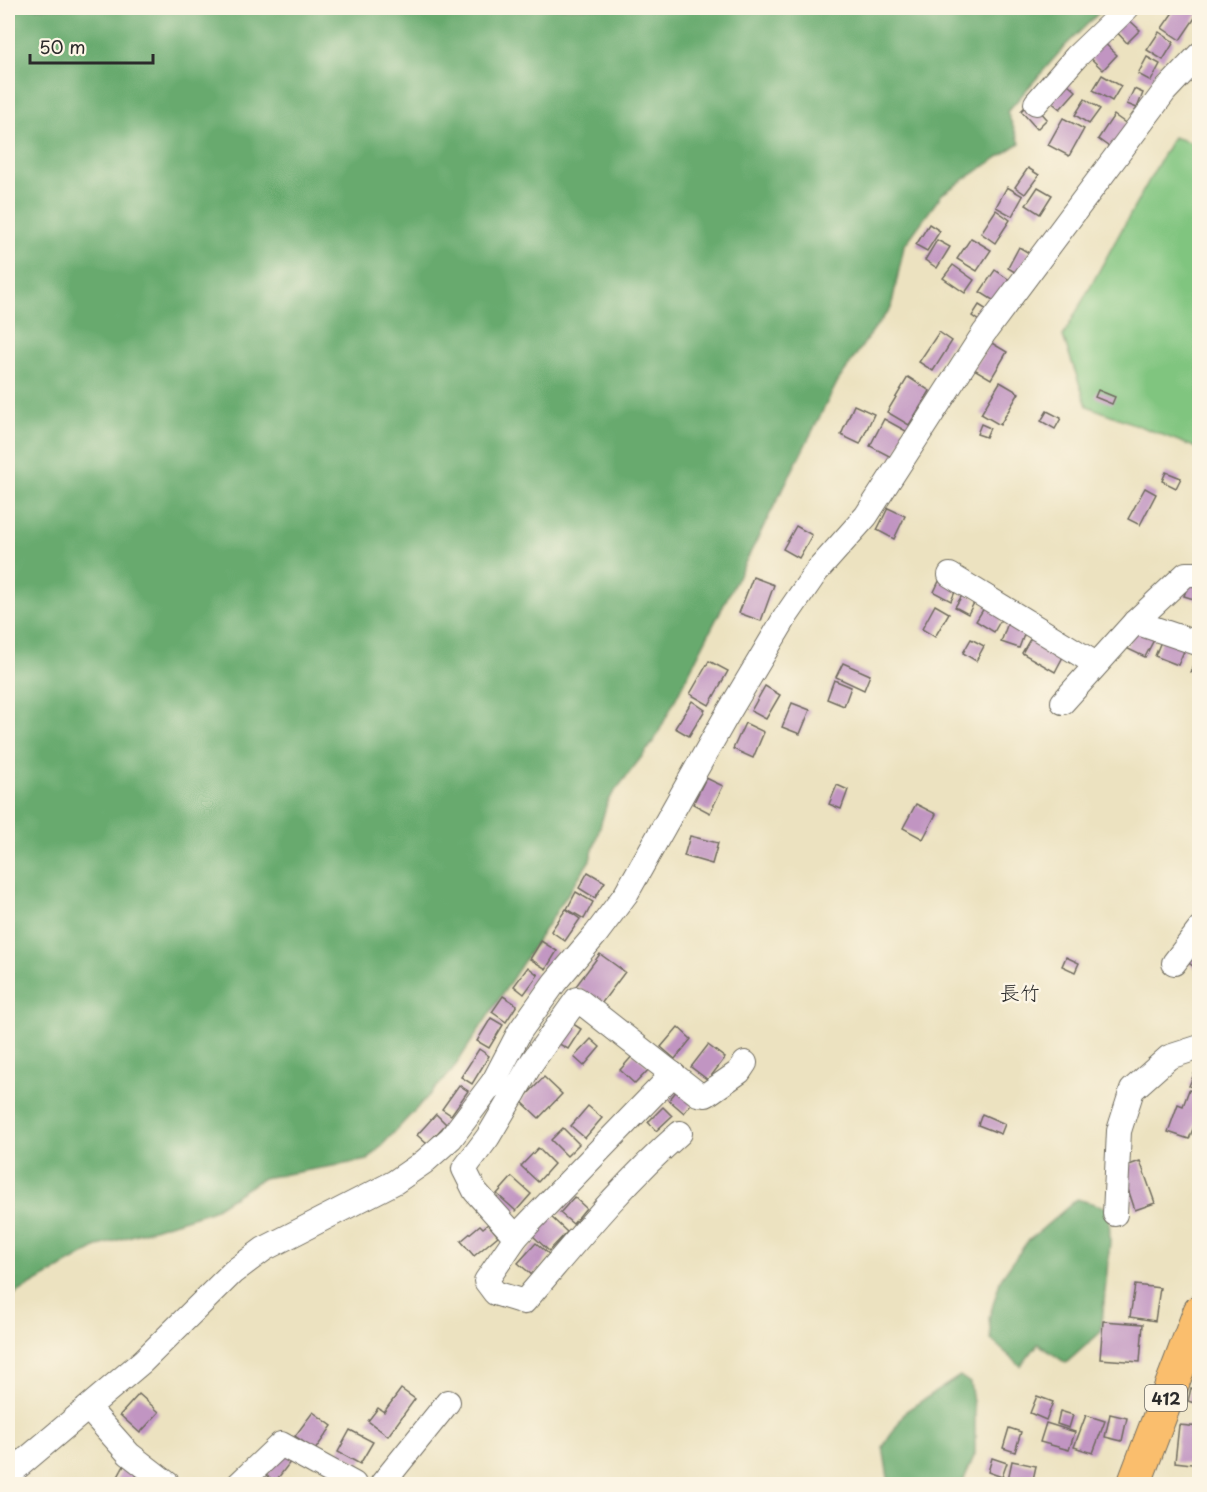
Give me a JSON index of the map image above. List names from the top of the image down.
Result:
{
  "streets": {
    "highway": ["412"]
  },
  "districts": ["長竹"],
  "scale_bar": "50 m"
}
